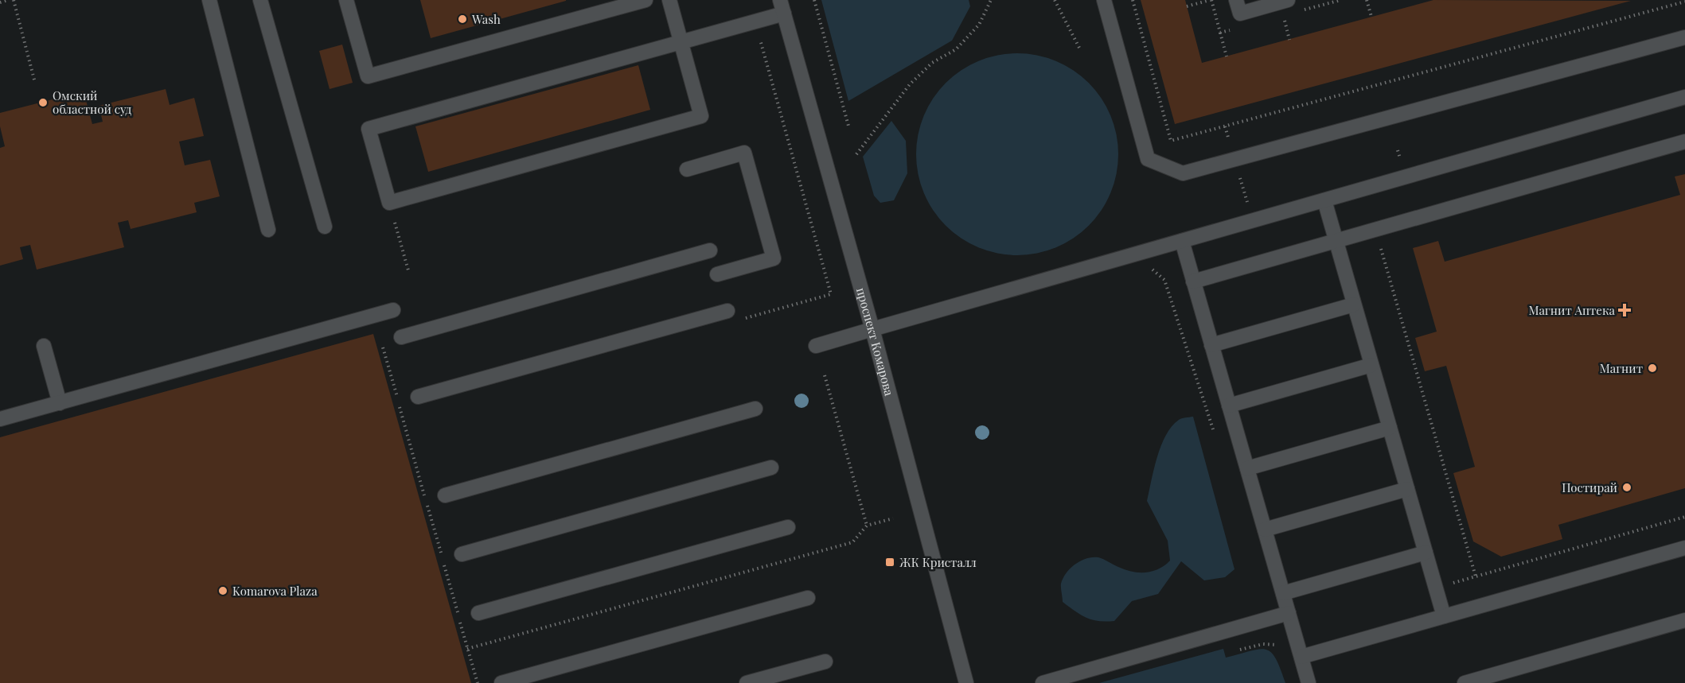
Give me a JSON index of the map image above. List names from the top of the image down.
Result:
{
  "streets": {
    "street": ["проспект Комарова"]
  },
  "places": {
    "other": [
      "Wash",
      "Омский областной суд",
      "Магнит",
      "Постирай",
      "Komarova Plaza"
    ],
    "health": ["Магнит Аптека"],
    "transit": ["ЖК Кристалл"]
  }
}
